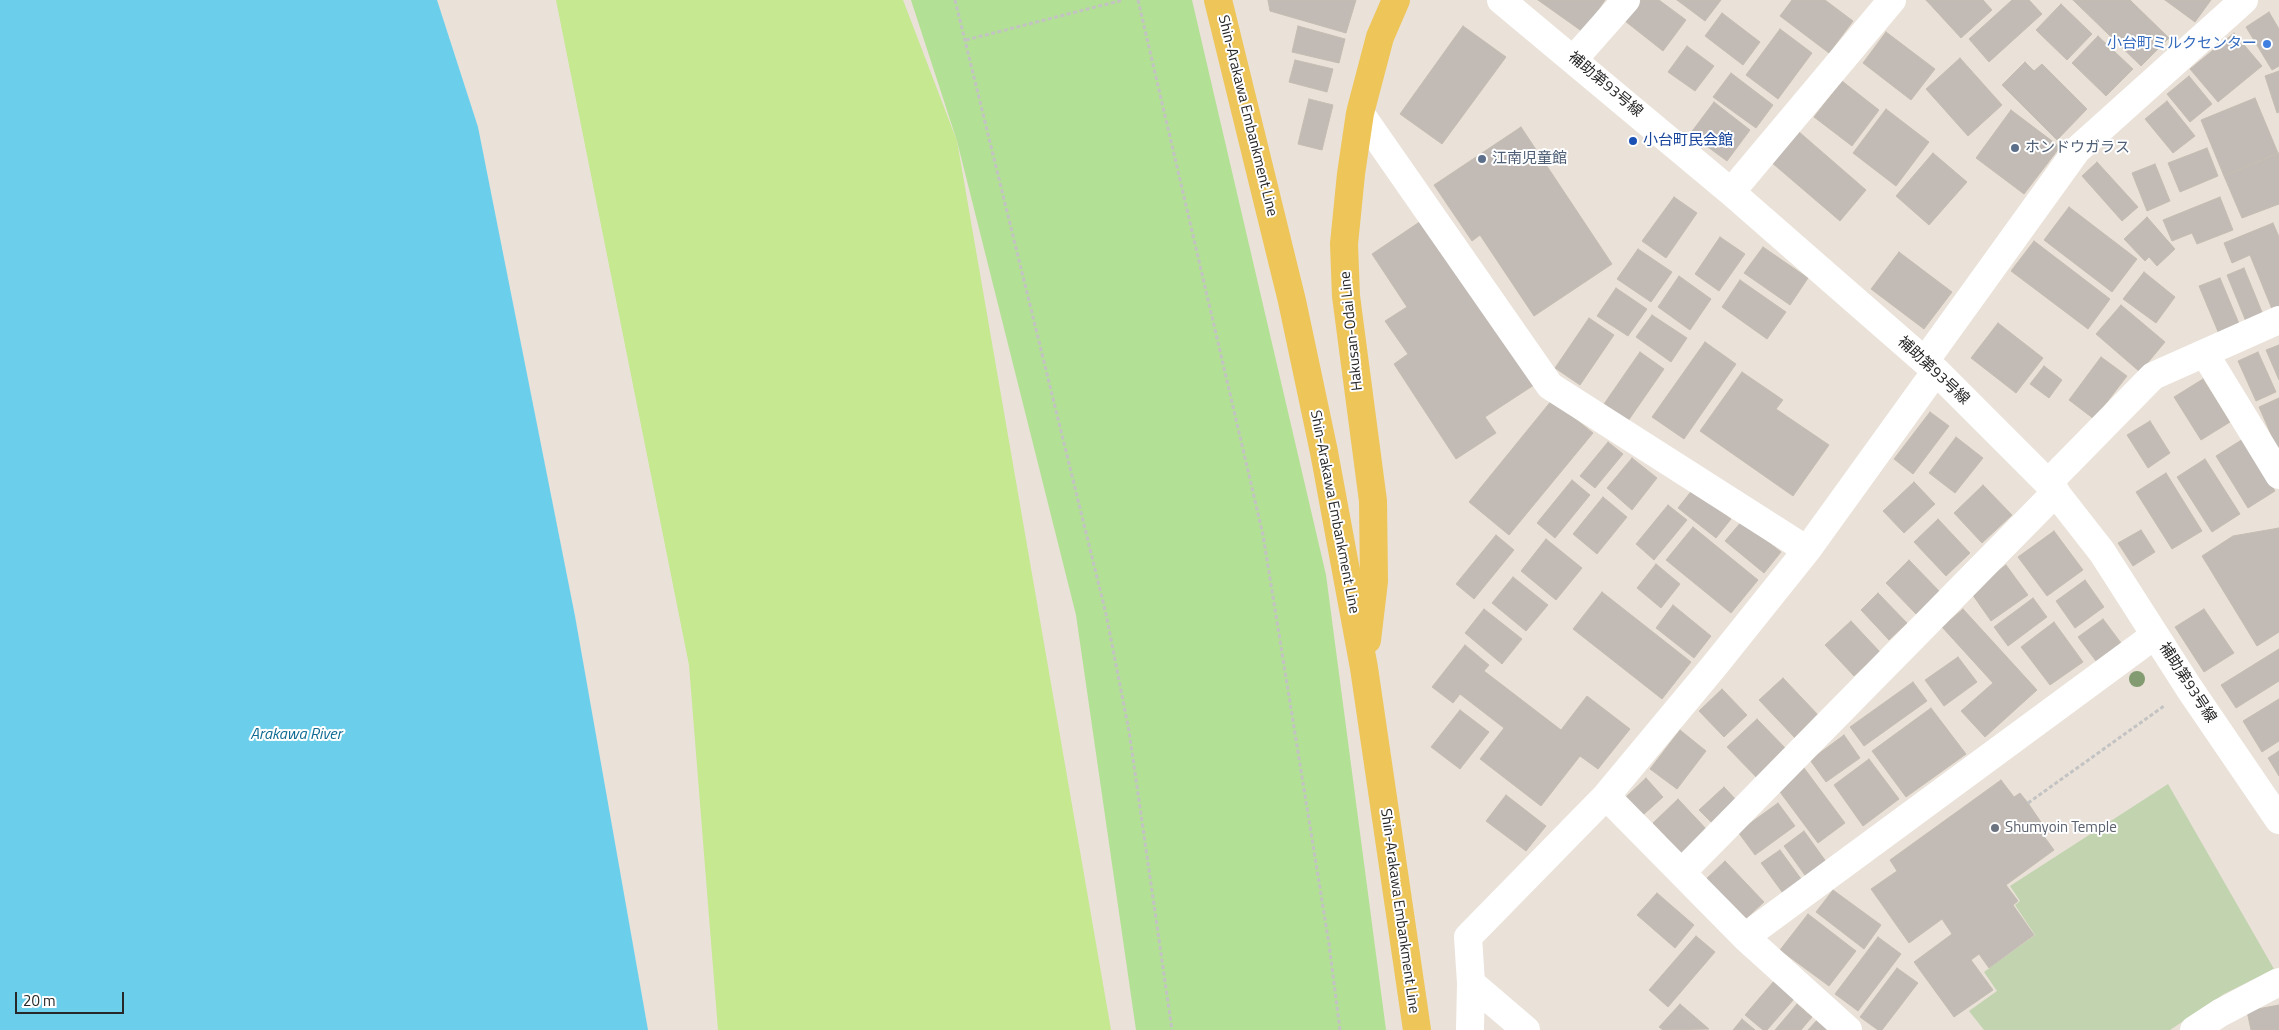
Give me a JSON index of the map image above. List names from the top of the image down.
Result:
{
  "streets": {
    "main road": ["Shin-Arakawa Embankment Line", "Hakusan-Odai Line"],
    "street": ["補助第93号線"]
  },
  "crossings": [
    ["Shin-Arakawa Embankment Line", "Hakusan-Odai Line"]
  ],
  "water": ["Arakawa River"],
  "places": [
    "小台町ミルクセンター",
    "小台町民会館",
    "ホンドウガラス",
    "江南児童館",
    "Shumyoin Temple"
  ],
  "scale_bar": "20 m"
}
